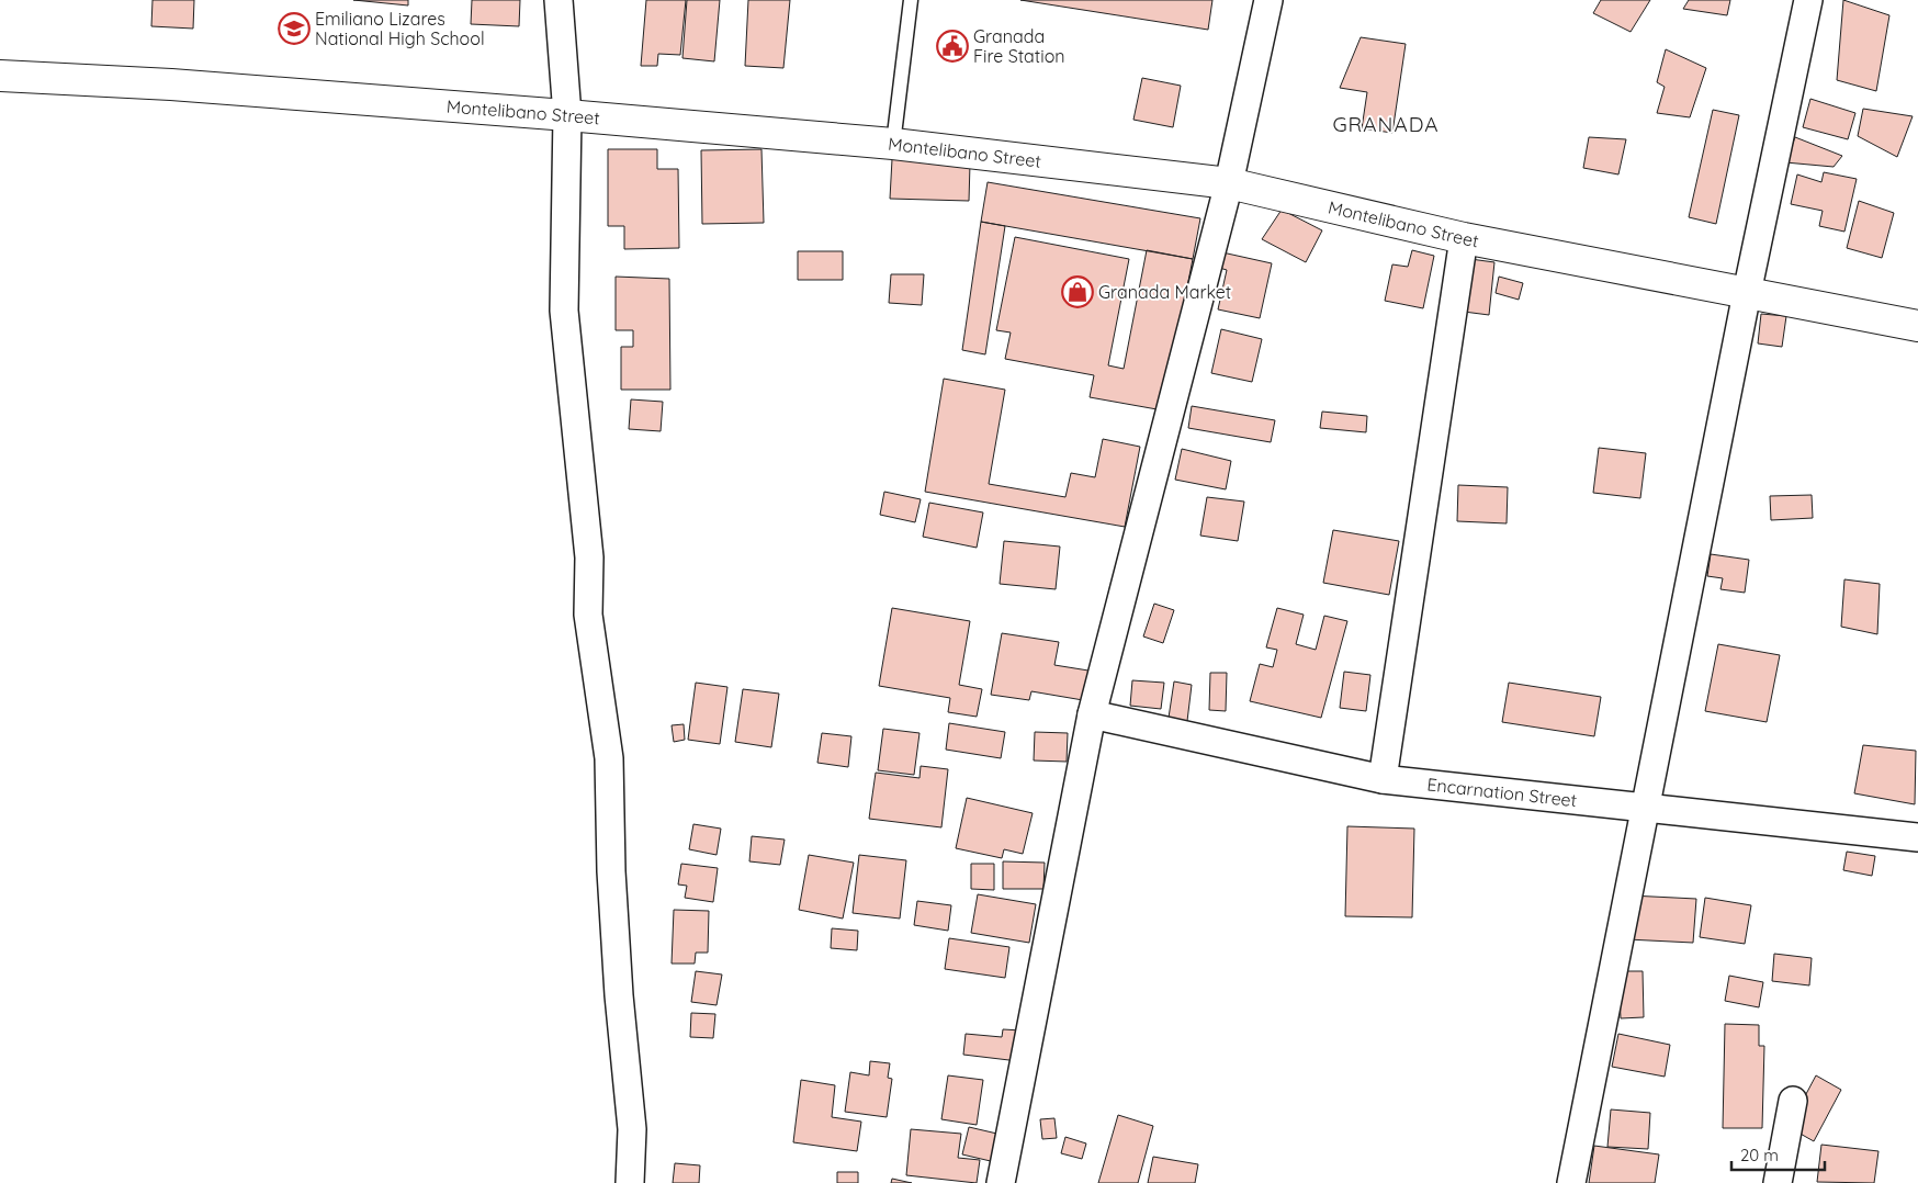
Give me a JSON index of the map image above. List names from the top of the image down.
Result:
{
  "streets": {
    "main road": ["Montelibano Street"],
    "street": ["Encarnation Street"]
  },
  "districts": ["GRANADA"],
  "places": {
    "school or university": ["Emiliano Lizares National High School"],
    "public building": ["Granada Fire Station"],
    "shop": ["Granada Market"]
  },
  "scale_bar": "20 m"
}
